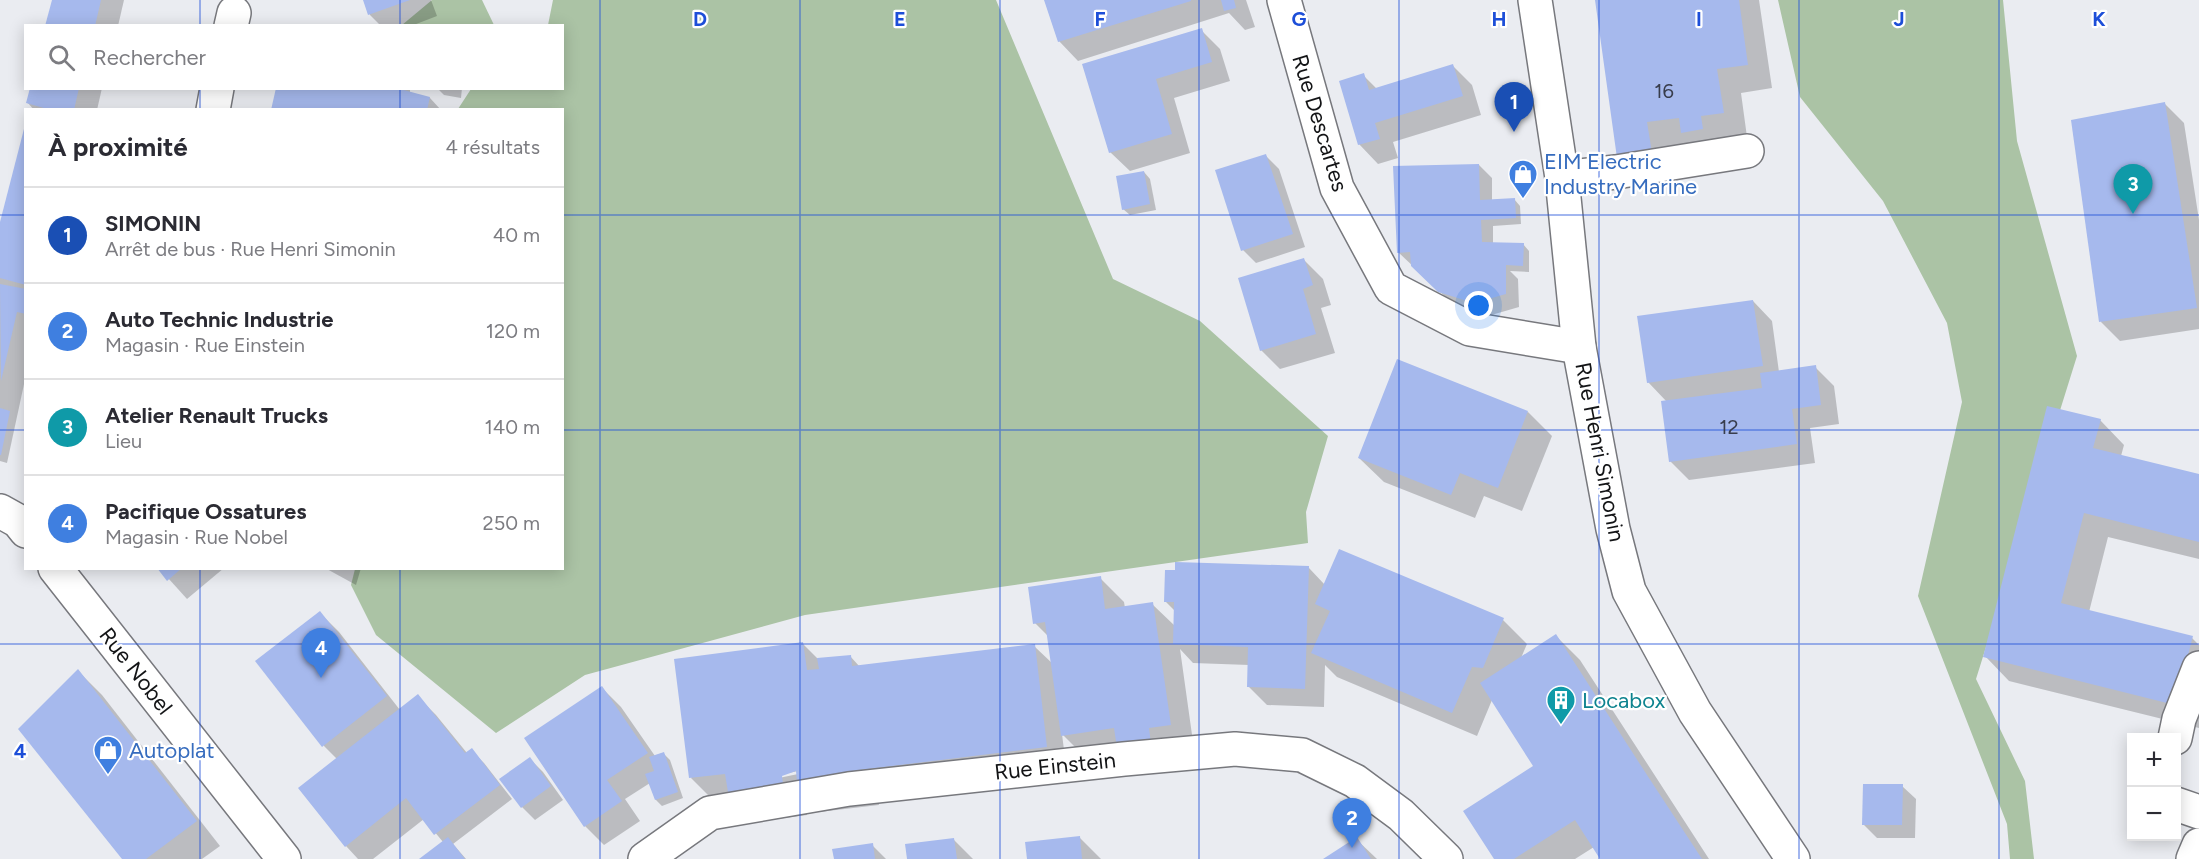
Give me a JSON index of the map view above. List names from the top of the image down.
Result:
{
  "streets": {
    "street": [
      "Rue Descartes",
      "Rue Henri Simonin",
      "Rue Nobel",
      "Rue Einstein"
    ]
  },
  "crossings": [
    ["Rue Descartes", "Rue Henri Simonin"]
  ],
  "places": {
    "shop": ["EIM Electric Industry Marine", "Autoplat"],
    "building": ["Locabox"]
  },
  "house_numbers": ["16", "12"],
  "page": {
    "search": "Rechercher",
    "pins": [
      "1",
      "3",
      "4",
      "2"
    ],
    "heading": ["À proximité", "4 résultats"],
    "list": [
      {
        "mark": "1",
        "name": "SIMONIN",
        "note": "Arrêt de bus · Rue Henri Simonin",
        "value": "40 m"
      },
      {
        "mark": "2",
        "name": "Auto Technic Industrie",
        "note": "Magasin · Rue Einstein",
        "value": "120 m"
      },
      {
        "mark": "3",
        "name": "Atelier Renault Trucks",
        "note": "Lieu",
        "value": "140 m"
      },
      {
        "mark": "4",
        "name": "Pacifique Ossatures",
        "note": "Magasin · Rue Nobel",
        "value": "250 m"
      }
    ],
    "map_buttons": ["+", "−"]
  },
  "grid": {
    "columns": [
      "D",
      "E",
      "F",
      "G",
      "H",
      "I",
      "J",
      "K"
    ],
    "rows": ["4"]
  }
}
